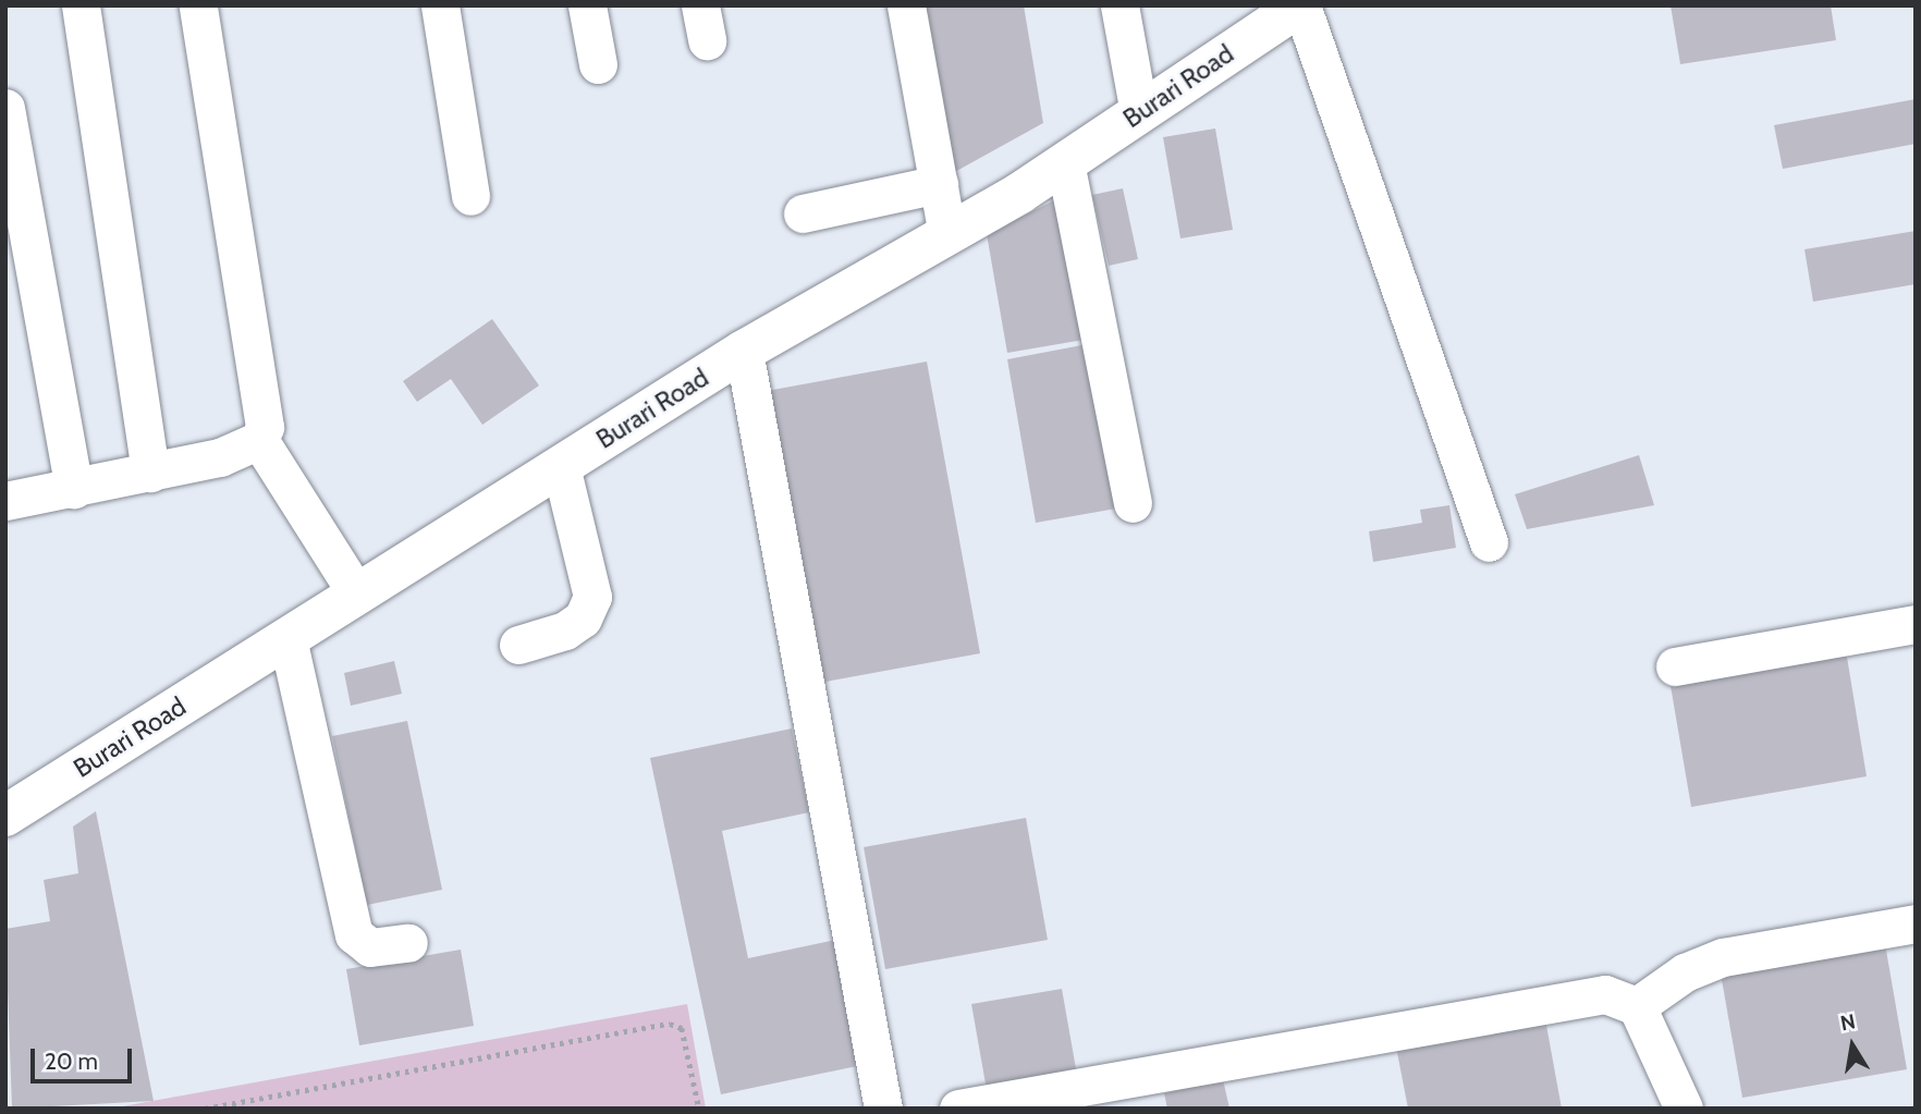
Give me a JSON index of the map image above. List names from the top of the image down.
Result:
{
  "streets": {
    "main road": ["Burari Road"]
  },
  "scale_bar": "20 m",
  "north": "top"
}
